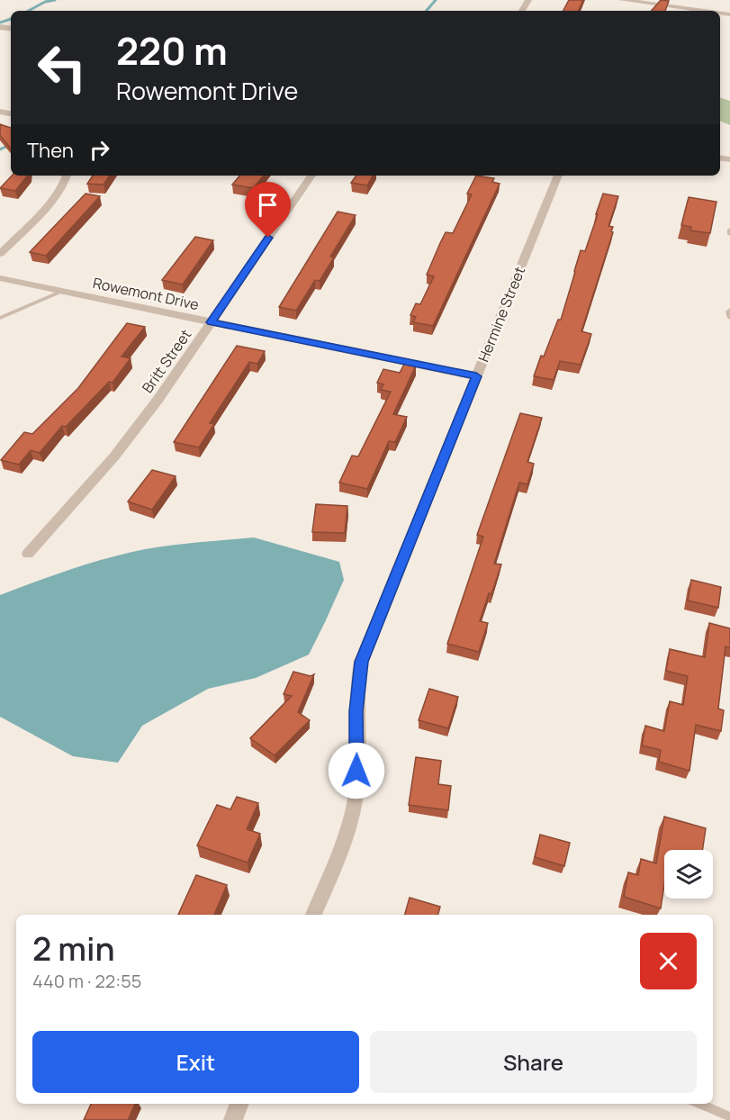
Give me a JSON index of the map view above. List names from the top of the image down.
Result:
{
  "streets": {
    "street": ["Rowemont Drive", "Hermine Street", "Britt Street"]
  },
  "crossings": [
    ["Rowemont Drive", "Hermine Street"],
    ["Rowemont Drive", "Britt Street"]
  ],
  "page": {
    "turn": ["220 m", "Rowemont Drive"],
    "then": "Then",
    "heading": ["2 min", "440 m · 22:55"],
    "buttons": ["Exit", "Share"]
  }
}
